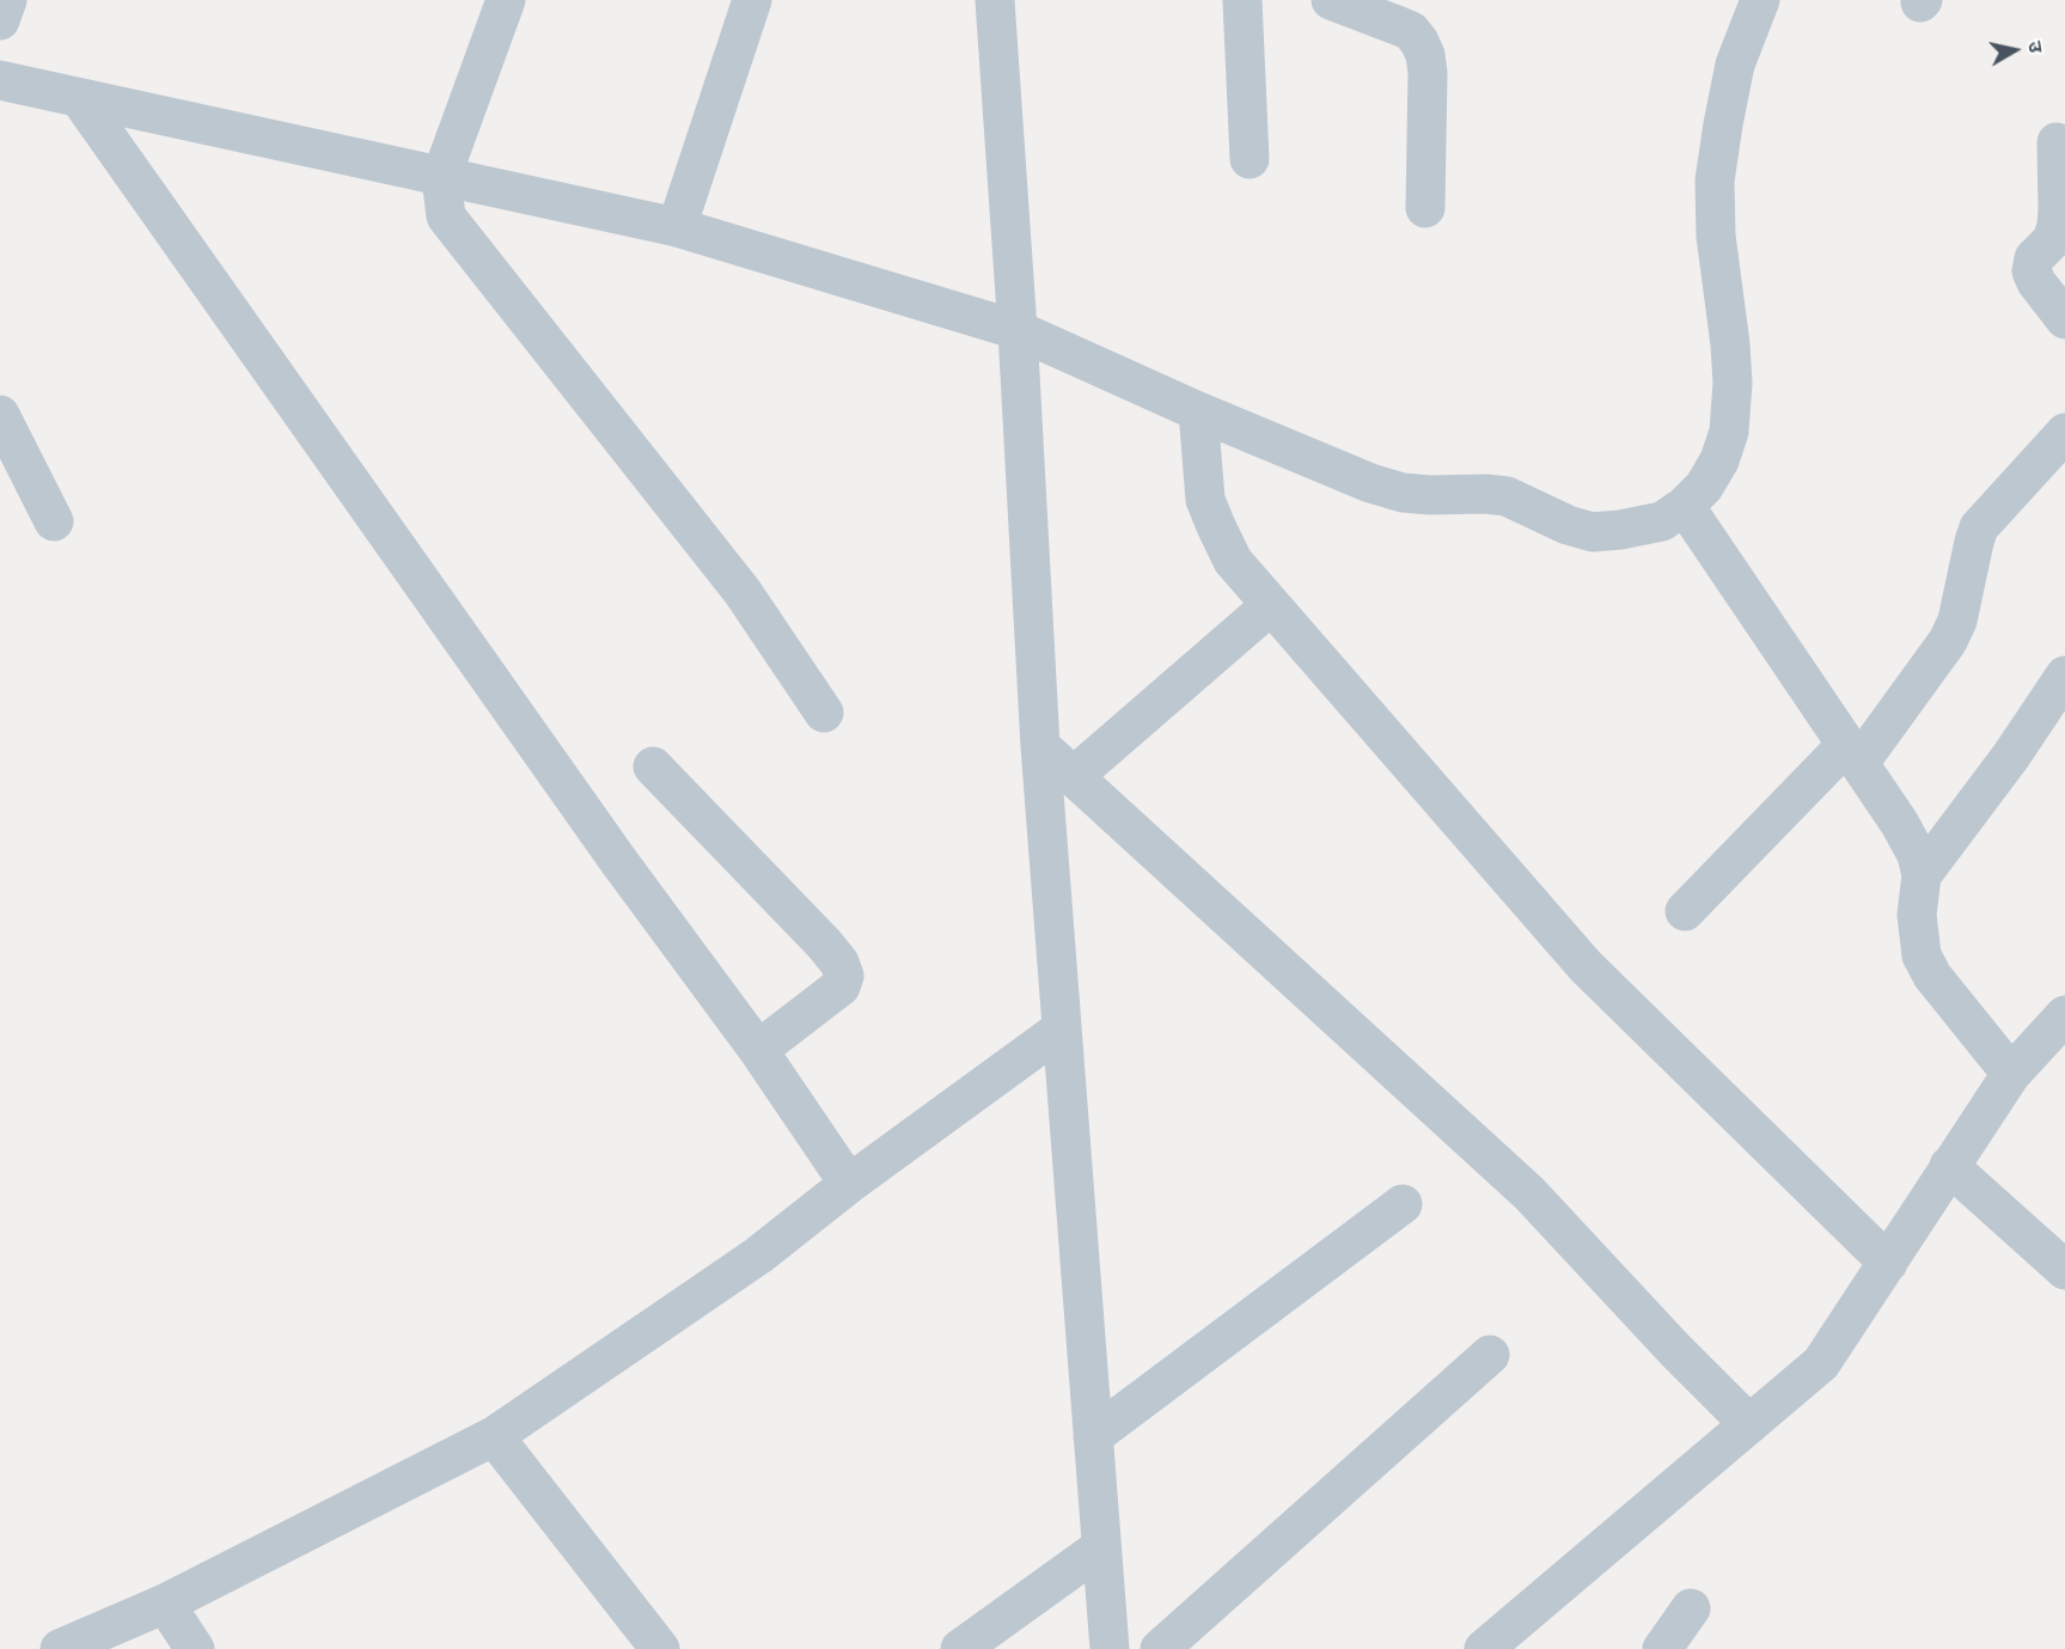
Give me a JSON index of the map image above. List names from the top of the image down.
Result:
{
  "north": "right"
}
